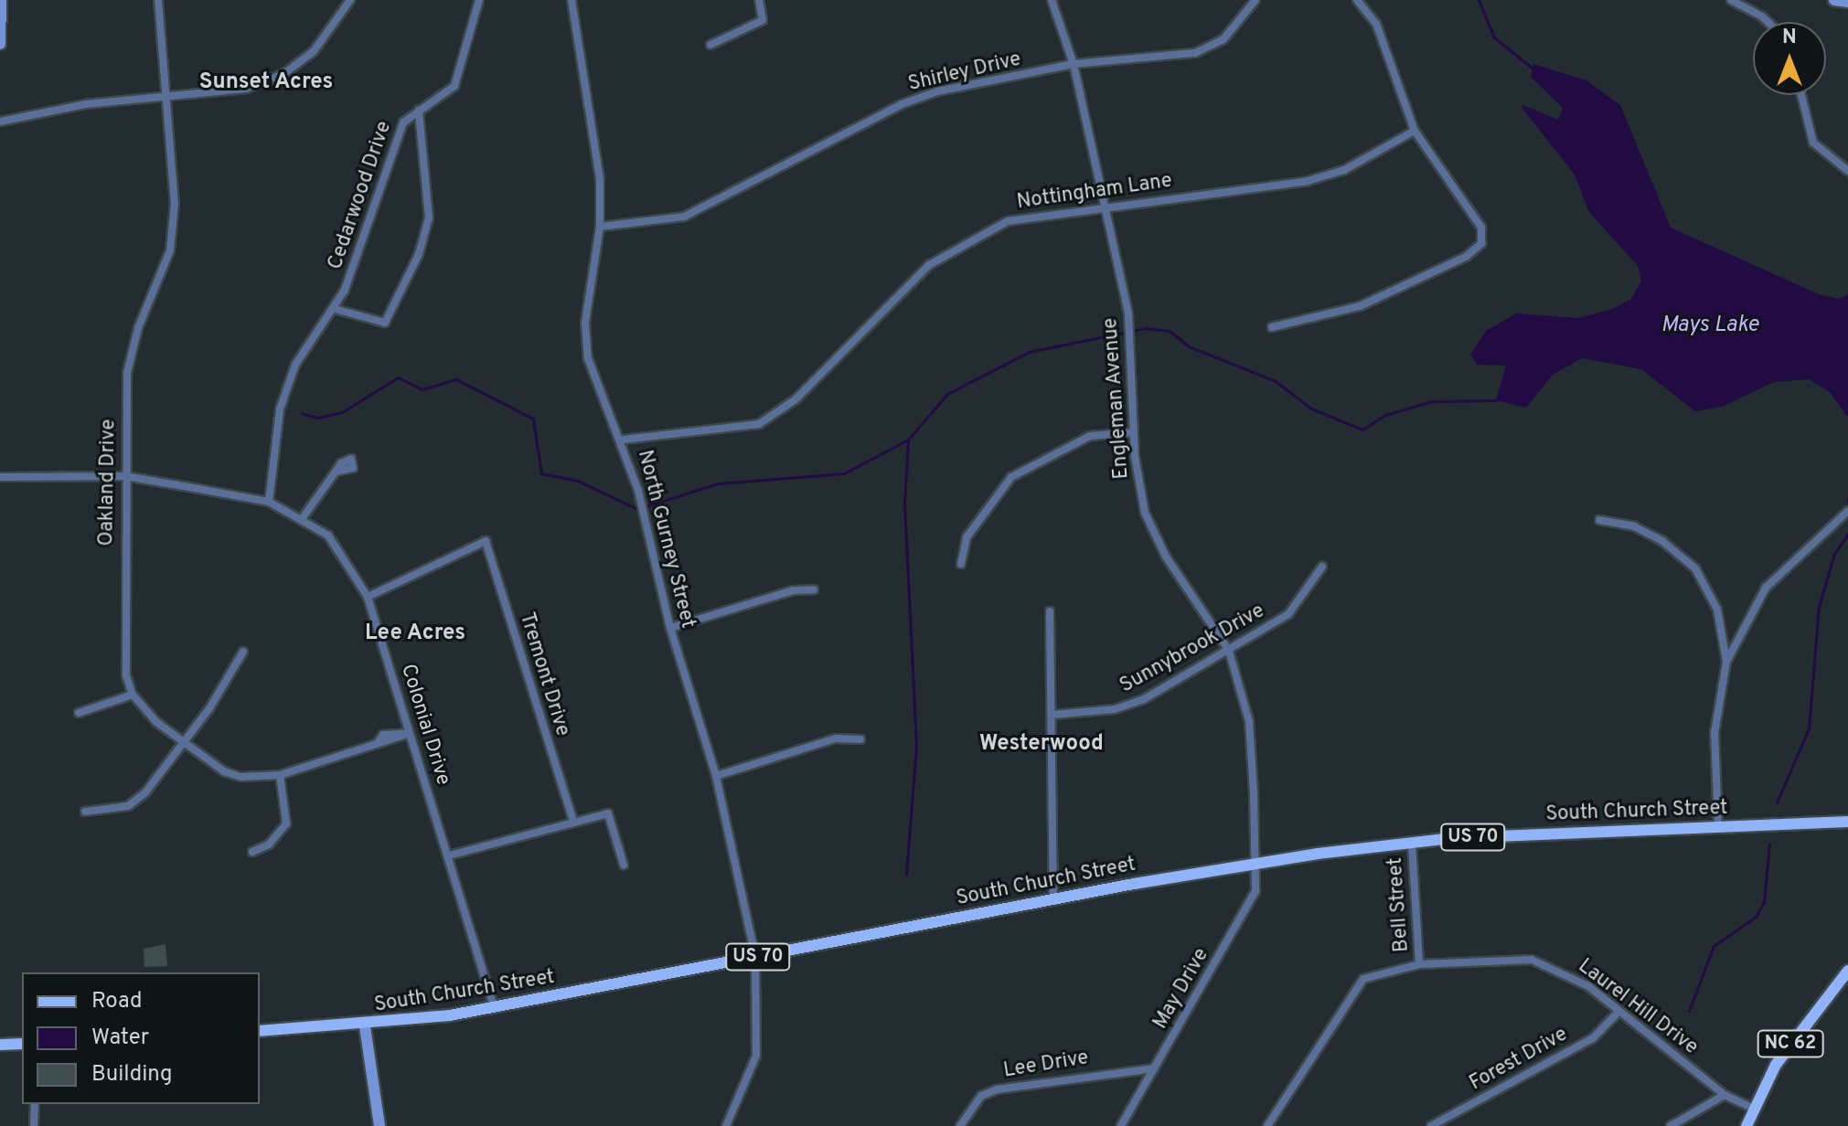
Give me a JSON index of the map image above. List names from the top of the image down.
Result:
{
  "streets": {
    "main road": ["South Church Street", "US 70", "NC 62"],
    "street": [
      "Shirley Drive",
      "Nottingham Lane",
      "Cedarwood Drive",
      "Engleman Avenue",
      "Oakland Drive",
      "North Gurney Street",
      "Sunnybrook Drive",
      "Tremont Drive",
      "Colonial Drive",
      "Bell Street",
      "May Drive",
      "Laurel Hill Drive",
      "Forest Drive",
      "Lee Drive"
    ]
  },
  "crossings": [
    ["Shirley Drive", "Engleman Avenue"],
    ["Shirley Drive", "North Gurney Street"],
    ["Nottingham Lane", "Engleman Avenue"],
    ["Nottingham Lane", "North Gurney Street"],
    ["Cedarwood Drive", "Colonial Drive"],
    ["Engleman Avenue", "Sunnybrook Drive"],
    ["Engleman Avenue", "South Church Street"],
    ["Engleman Avenue", "May Drive"],
    ["Oakland Drive", "Colonial Drive"],
    ["North Gurney Street", "South Church Street"],
    ["Tremont Drive", "Colonial Drive"],
    ["Colonial Drive", "South Church Street"],
    ["South Church Street", "Bell Street"],
    ["South Church Street", "May Drive"],
    ["Bell Street", "Laurel Hill Drive"],
    ["May Drive", "Lee Drive"],
    ["Laurel Hill Drive", "NC 62"],
    ["Laurel Hill Drive", "Forest Drive"]
  ],
  "districts": ["Sunset Acres", "Lee Acres", "Westerwood"],
  "water": ["Mays Lake"],
  "legend": ["Road", "Water", "Building"],
  "north": "top"
}
